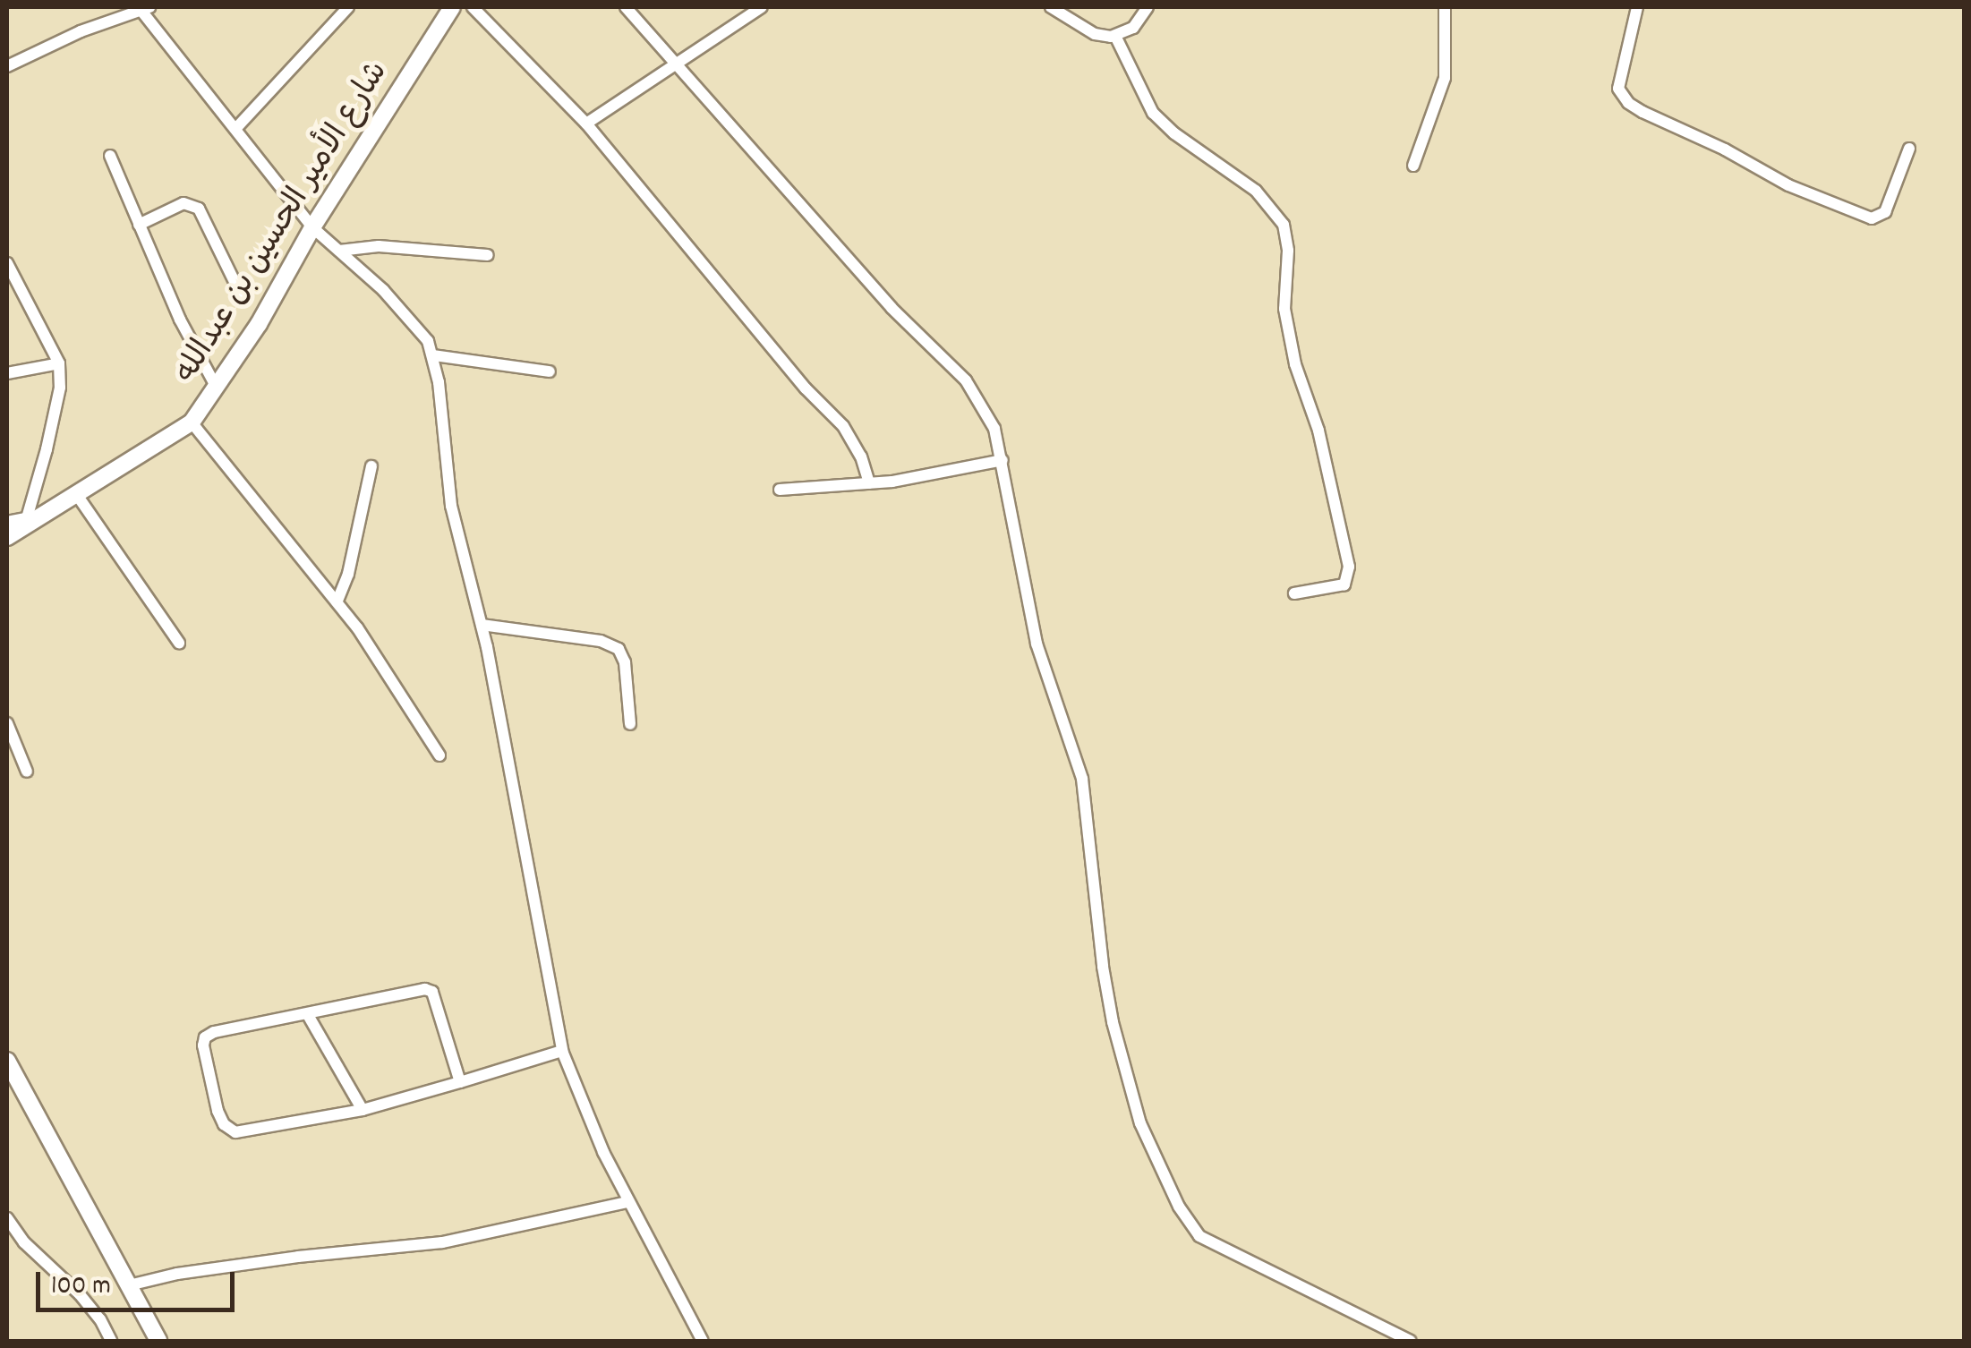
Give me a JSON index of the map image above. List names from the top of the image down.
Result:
{
  "streets": {
    "street": ["شارع الأمير الحسين بن عبدالله"]
  },
  "scale_bar": "100 m"
}
